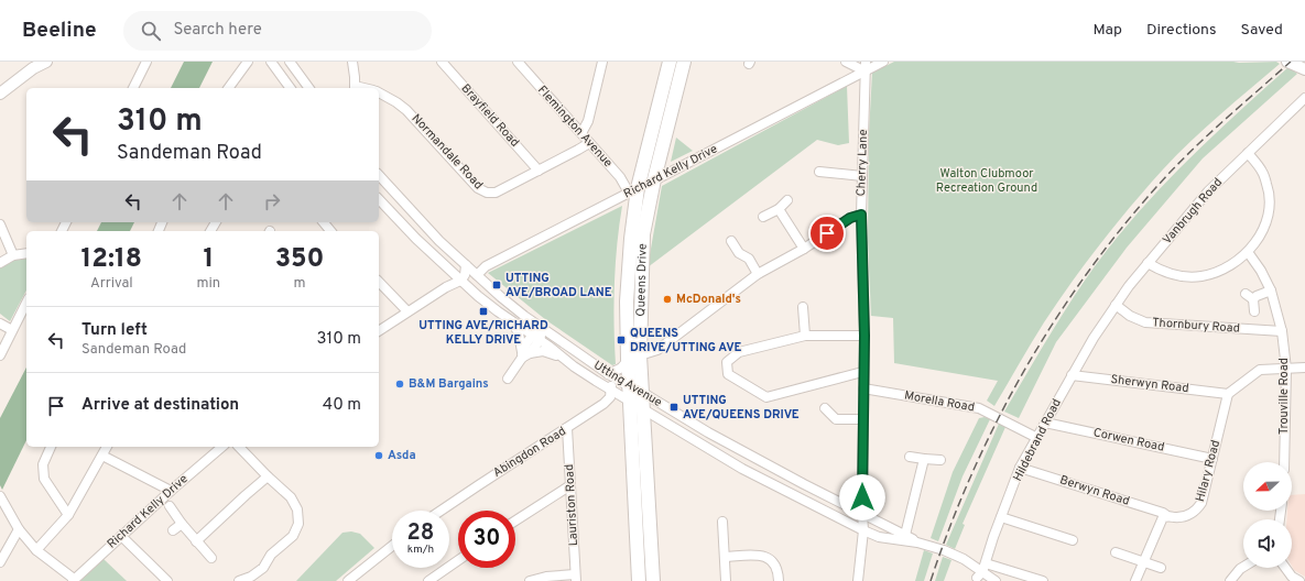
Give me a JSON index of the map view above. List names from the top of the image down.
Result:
{
  "streets": {
    "highway": ["Queens Drive"],
    "street": [
      "Brayfield Road",
      "Flemington Avenue",
      "Normandale Road",
      "Cherry Lane",
      "Richard Kelly Drive",
      "Vanbrugh Road",
      "Thornbury Road",
      "Utting Avenue",
      "Sherwyn Road",
      "Trouville Road",
      "Morella Road",
      "Hildebrand Road",
      "Corwen Road",
      "Abingdon Road",
      "Hilary Road",
      "Berwyn Road",
      "Lauriston Road"
    ]
  },
  "crossings": [
    ["Brayfield Road", "Normandale Road"],
    ["Flemington Avenue", "Normandale Road"],
    ["Flemington Avenue", "Richard Kelly Drive"],
    ["Flemington Avenue", "Queens Drive"],
    ["Cherry Lane", "Richard Kelly Drive"],
    ["Cherry Lane", "Utting Avenue"],
    ["Cherry Lane", "Morella Road"],
    ["Richard Kelly Drive", "Queens Drive"],
    ["Richard Kelly Drive", "Utting Avenue"],
    ["Vanbrugh Road", "Thornbury Road"],
    ["Vanbrugh Road", "Hildebrand Road"],
    ["Queens Drive", "Utting Avenue"],
    ["Thornbury Road", "Trouville Road"],
    ["Utting Avenue", "Hildebrand Road"],
    ["Utting Avenue", "Abingdon Road"],
    ["Sherwyn Road", "Hildebrand Road"],
    ["Sherwyn Road", "Hilary Road"],
    ["Morella Road", "Hildebrand Road"],
    ["Hildebrand Road", "Corwen Road"],
    ["Hildebrand Road", "Berwyn Road"],
    ["Corwen Road", "Hilary Road"],
    ["Abingdon Road", "Lauriston Road"],
    ["Hilary Road", "Berwyn Road"]
  ],
  "parks": ["Walton Clubmoor Recreation Ground"],
  "places": {
    "transit": [
      "UTTING AVE/BROAD LANE",
      "UTTING AVE/RICHARD KELLY DRIVE",
      "QUEENS DRIVE/UTTING AVE",
      "UTTING AVE/QUEENS DRIVE"
    ],
    "other": ["McDonald's", "B&M Bargains", "Asda"]
  },
  "north": "left",
  "page": {
    "header": "Beeline",
    "search": "Search here",
    "nav": ["Map", "Directions", "Saved"],
    "turn": ["310 m", "Sandeman Road"],
    "eta": [
      "12:18",
      "Arrival",
      "1",
      "min",
      "350",
      "m"
    ],
    "list": [
      {
        "name": "Turn left",
        "note": "Sandeman Road",
        "value": "310 m"
      },
      {
        "name": "Arrive at destination",
        "value": "40 m"
      }
    ],
    "speed": "28 km/h",
    "limit": "30"
  }
}
